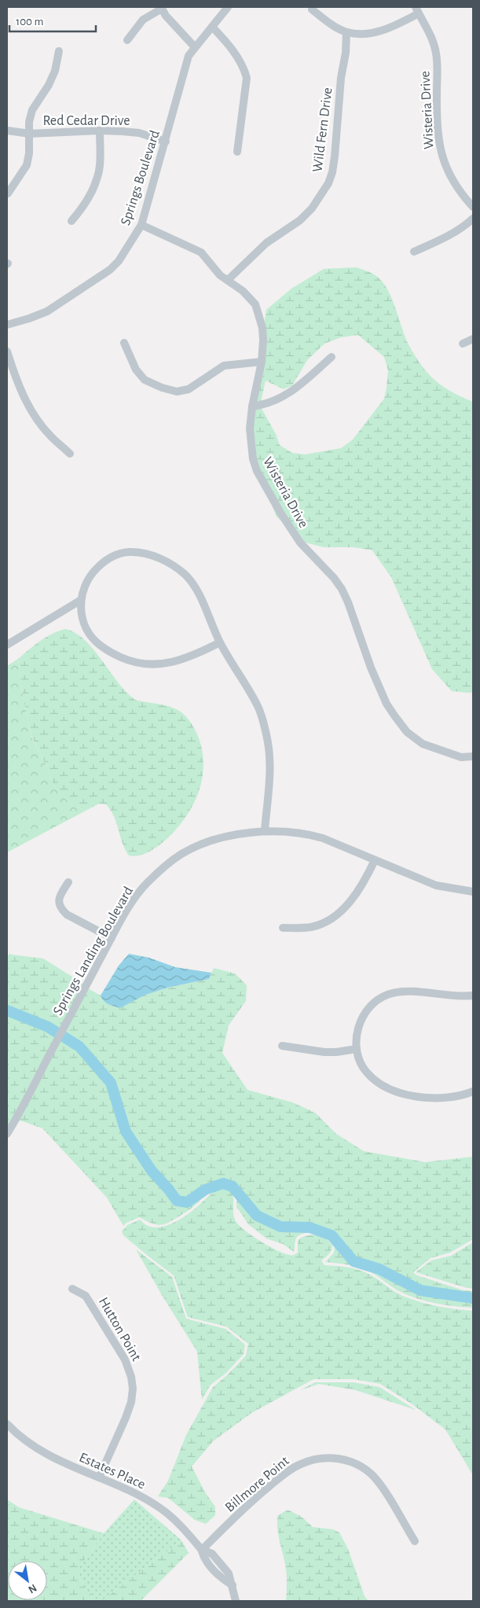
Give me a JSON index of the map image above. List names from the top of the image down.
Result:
{
  "streets": {
    "street": [
      "Wisteria Drive",
      "Red Cedar Drive",
      "Wild Fern Drive",
      "Springs Boulevard",
      "Springs Landing Boulevard",
      "Hutton Point",
      "Estates Place",
      "Billmore Point"
    ]
  },
  "crossings": [
    ["Wisteria Drive", "Wild Fern Drive"],
    ["Wisteria Drive", "Springs Boulevard"],
    ["Red Cedar Drive", "Springs Boulevard"],
    ["Hutton Point", "Estates Place"],
    ["Estates Place", "Billmore Point"]
  ],
  "scale_bar": "100 m",
  "north": "bottom right"
}
